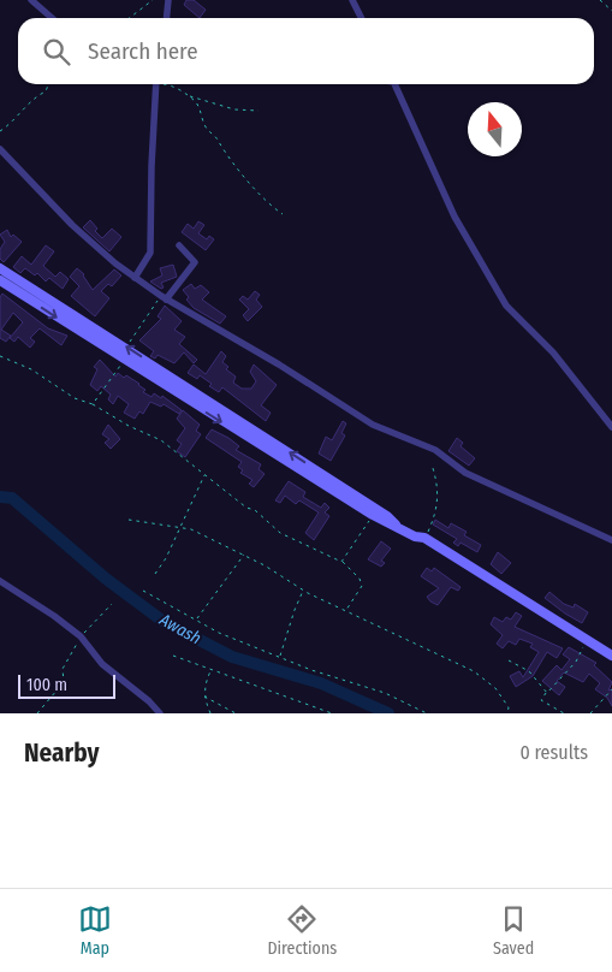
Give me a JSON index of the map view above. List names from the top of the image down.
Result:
{
  "water": ["Awash"],
  "scale_bar": "100 m",
  "north": "top",
  "page": {
    "search": "Search here",
    "scale": "100 m",
    "heading": ["Nearby", "0 results"],
    "nav": ["Map", "Directions", "Saved"]
  }
}
